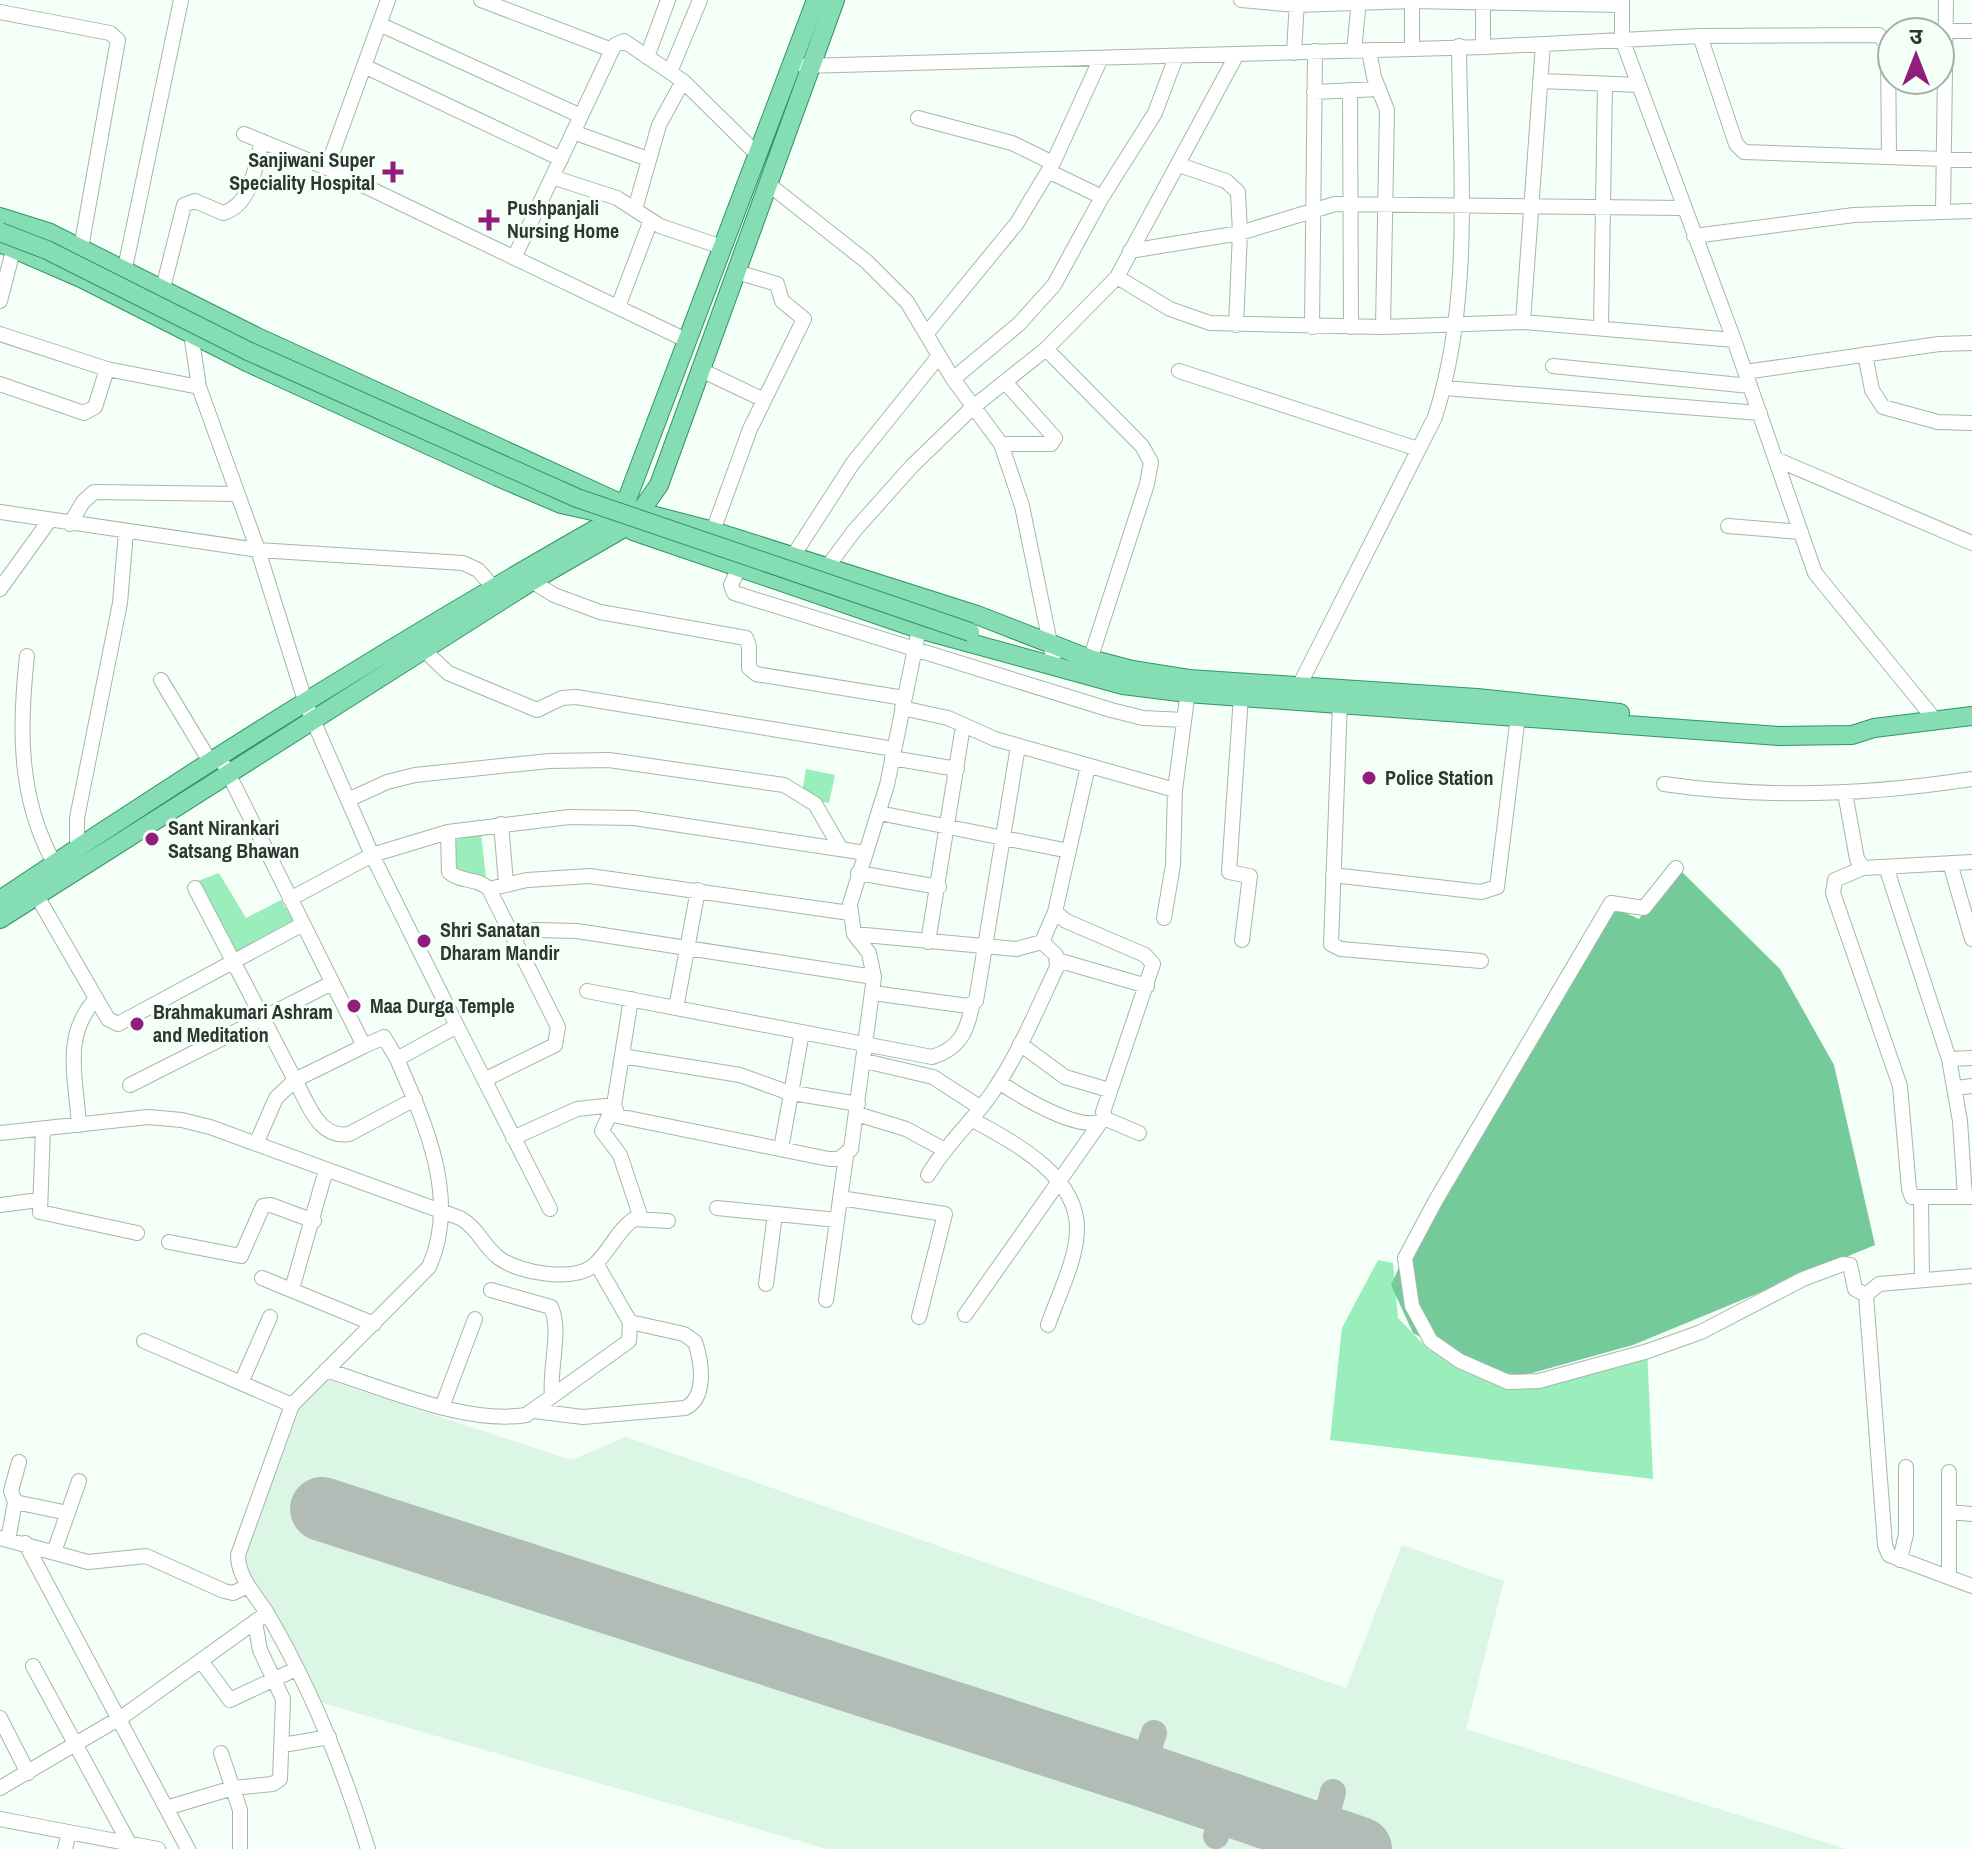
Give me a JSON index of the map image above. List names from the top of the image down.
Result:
{
  "places": {
    "health": ["Sanjiwani Super Speciality Hospital", "Pushpanjali Nursing Home"],
    "other": [
      "Police Station",
      "Sant Nirankari Satsang Bhawan",
      "Shri Sanatan Dharam Mandir",
      "Maa Durga Temple",
      "Brahmakumari Ashram and Meditation"
    ]
  },
  "north": "top"
}
